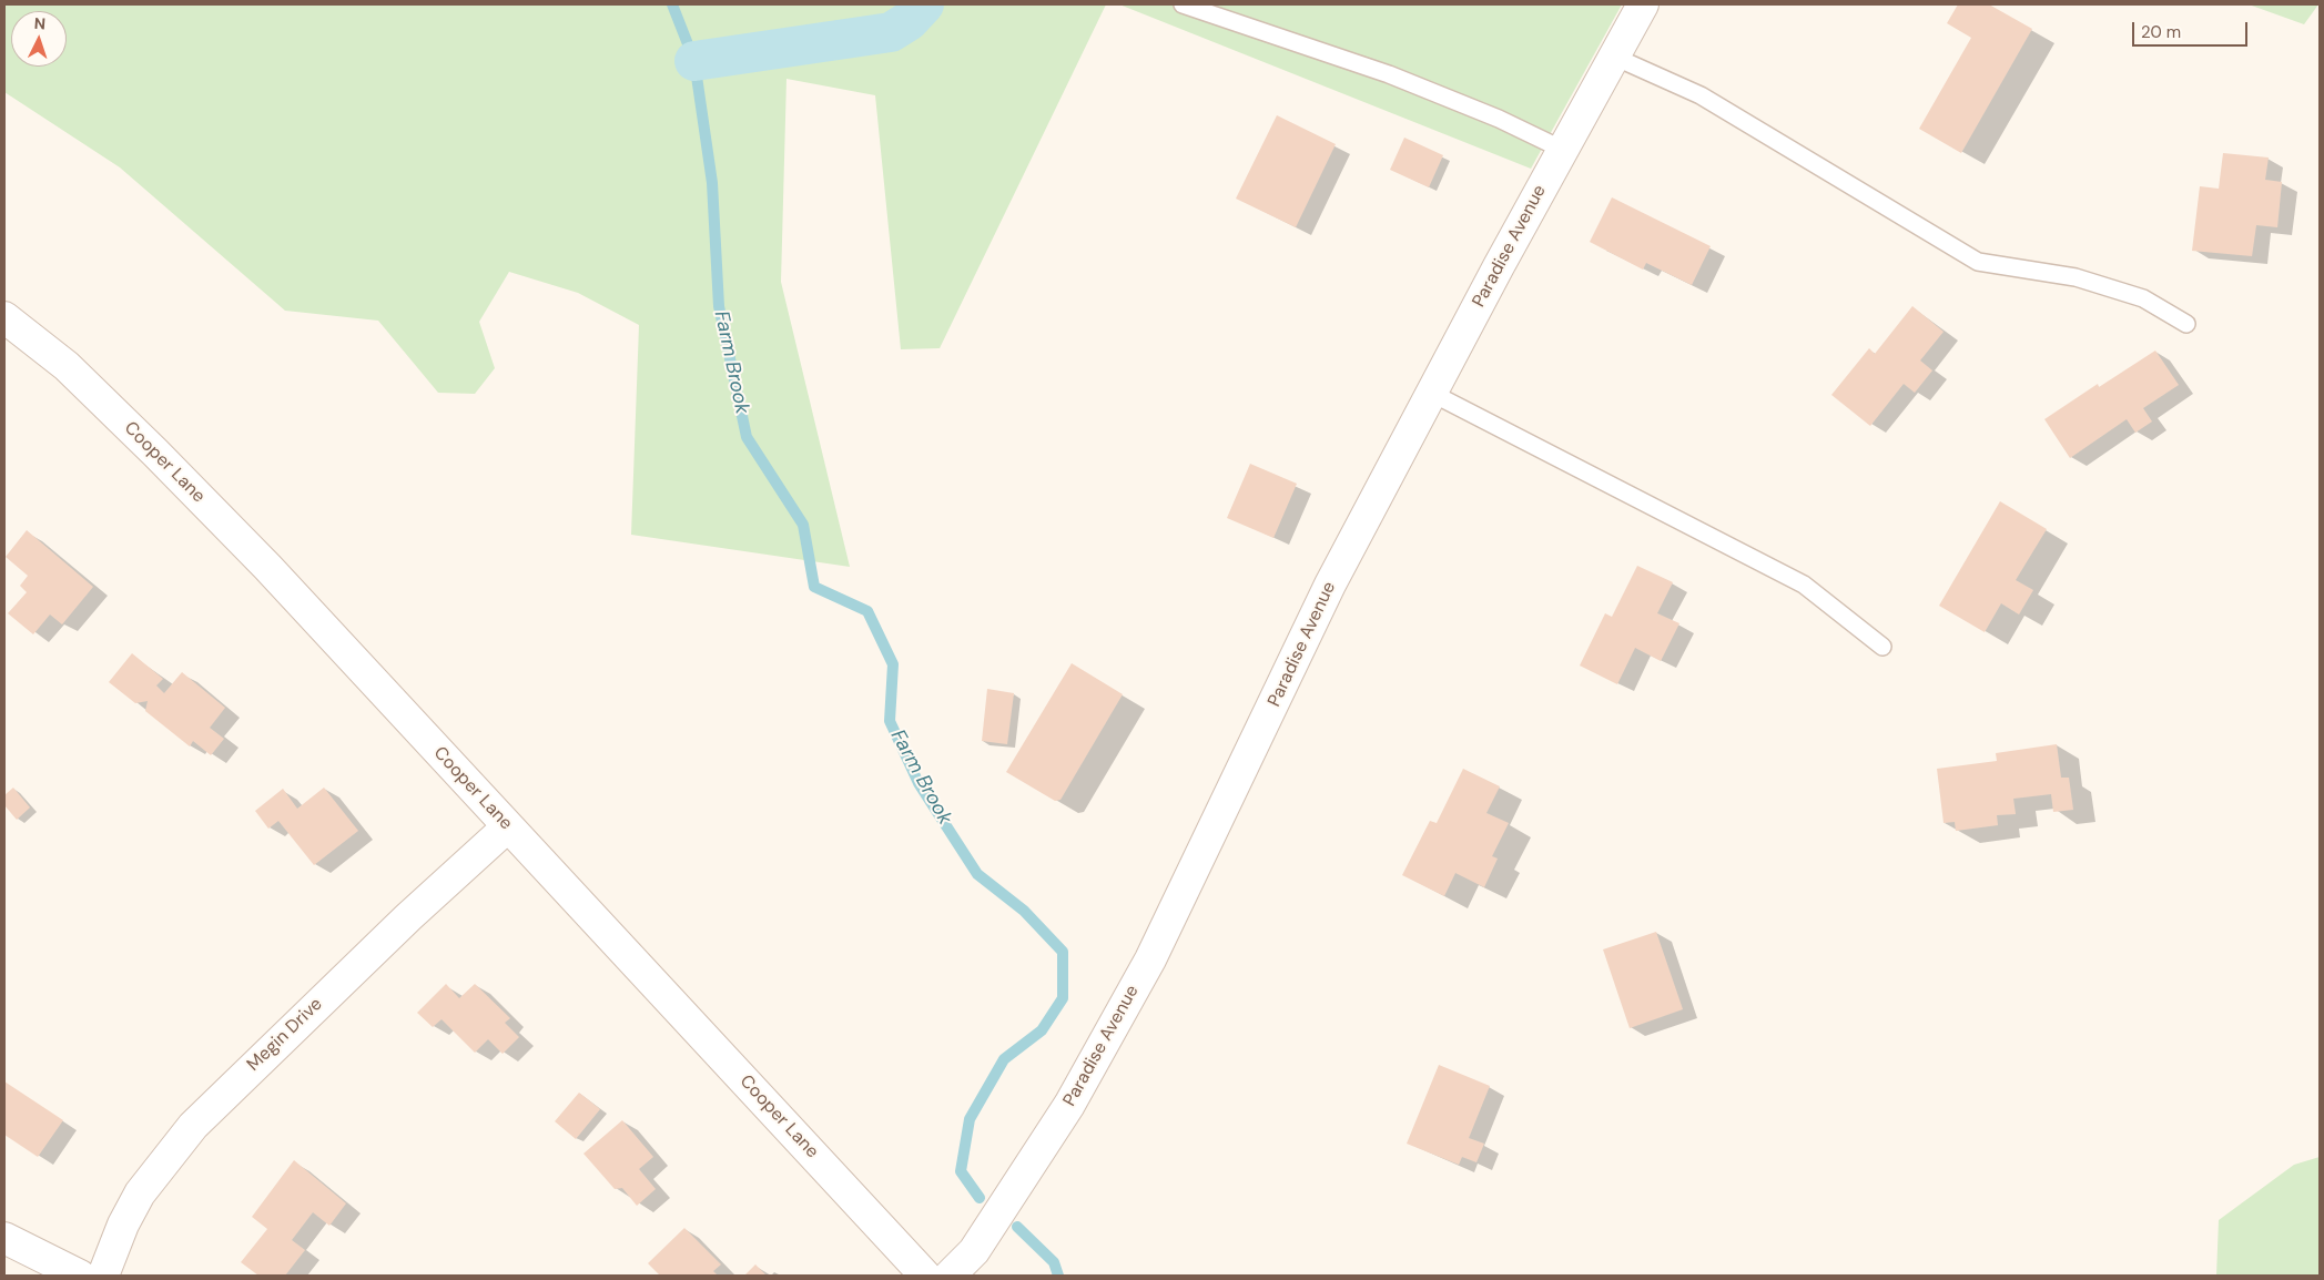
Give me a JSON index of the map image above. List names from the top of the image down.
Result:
{
  "streets": {
    "street": ["Paradise Avenue", "Cooper Lane", "Megin Drive"]
  },
  "crossings": [
    ["Cooper Lane", "Megin Drive"]
  ],
  "water": ["Farm Brook"],
  "scale_bar": "20 m",
  "north": "top"
}
